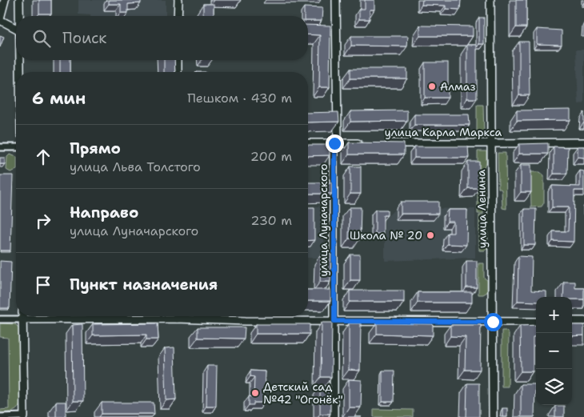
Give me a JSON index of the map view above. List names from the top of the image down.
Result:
{
  "streets": {
    "street": ["улица Карла Маркса", "улица Ленина", "улица Луначарского"]
  },
  "crossings": [
    ["улица Карла Маркса", "улица Ленина"]
  ],
  "places": ["Алмаз", "Школа № 20", "Детский сад №42 \"Огонёк\""],
  "page": {
    "search": "Поиск",
    "heading": ["6 мин", "Пешком · 430 m"],
    "list": [
      ["Прямо", "улица Льва Толстого", "200 m"],
      ["Направо", "улица Луначарского", "230 m"],
      "Пункт назначения"
    ],
    "map_buttons": ["+", "−"]
  }
}
